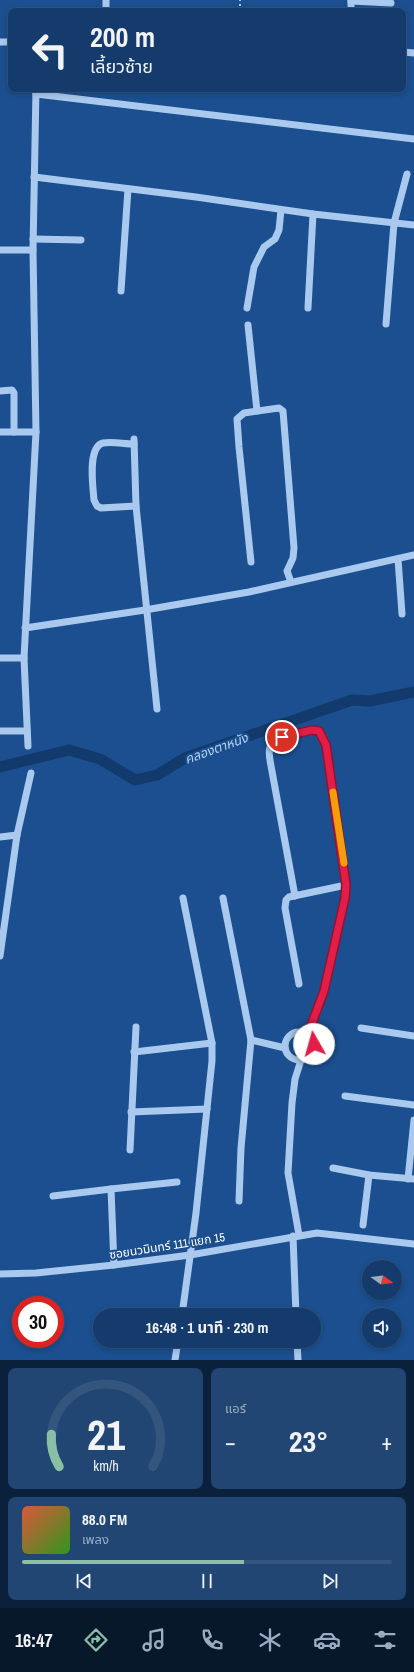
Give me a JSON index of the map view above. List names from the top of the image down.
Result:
{
  "streets": {
    "street": ["ซอยนวมินทร์ 111 แยก 15"]
  },
  "water": ["คลองตาหนัง"],
  "north": "right",
  "page": {
    "turn": ["200 m", "เลี้ยวซ้าย"],
    "limit": "30",
    "trip": "16:48 · 1 นาที · 230 m",
    "tile": "แอร์",
    "heat": ["−", "23°", "+"],
    "song": ["88.0 FM", "เพลง"],
    "tabs": "16:47",
    "gauge": ["21", "km/h"]
  }
}
